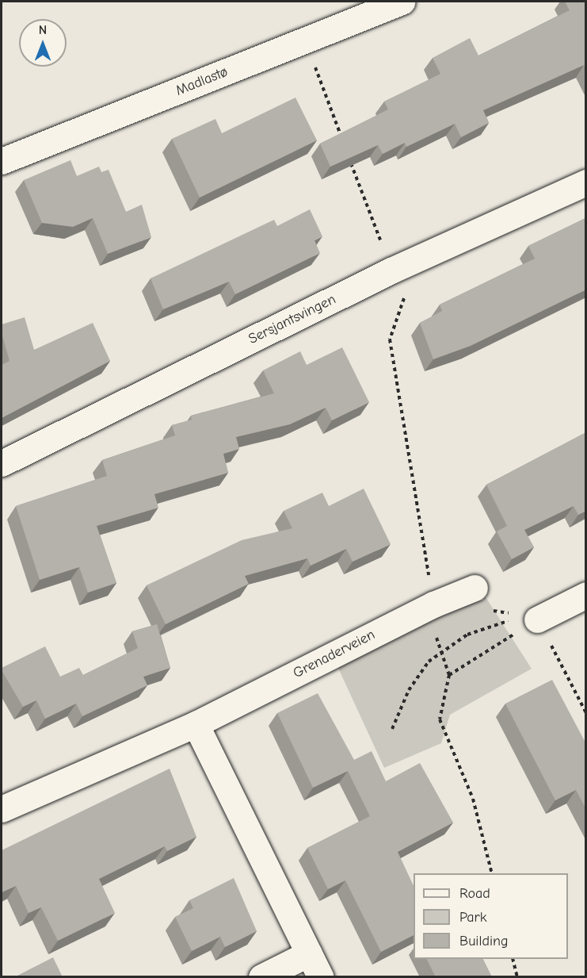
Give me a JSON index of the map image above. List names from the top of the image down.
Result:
{
  "streets": {
    "street": ["Madlastø", "Sersjantsvingen", "Grenaderveien"]
  },
  "legend": ["Road", "Park", "Building"],
  "north": "top"
}
